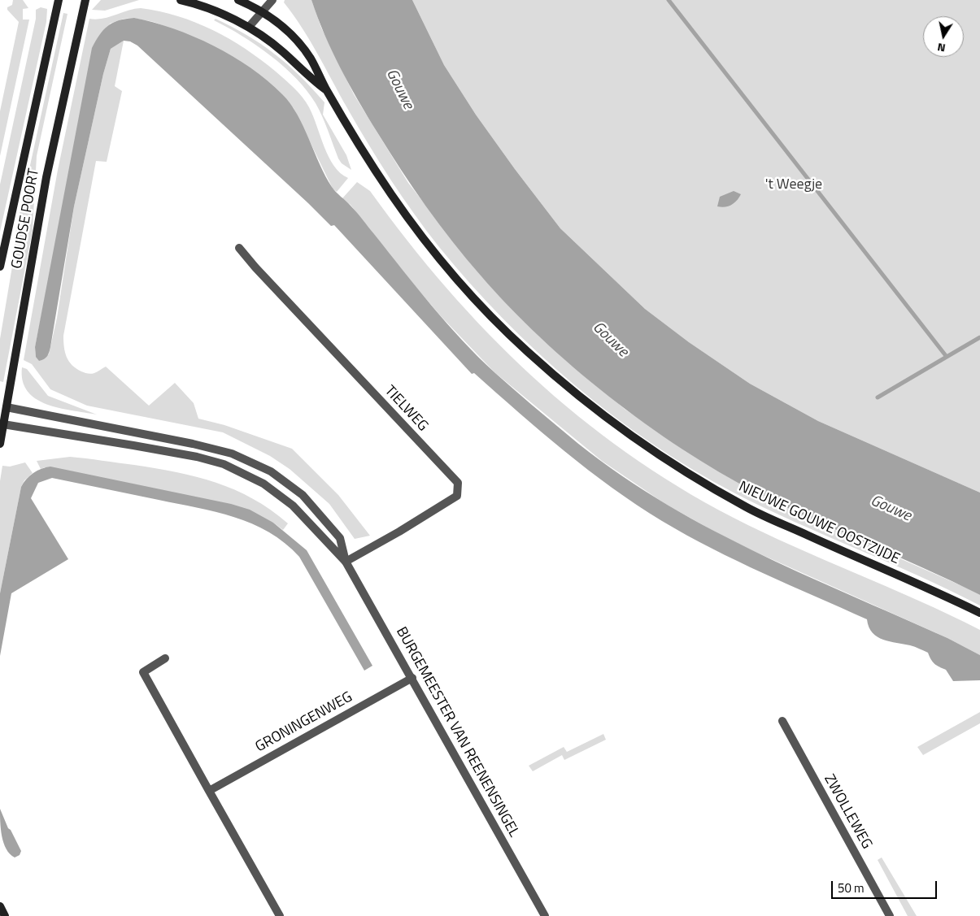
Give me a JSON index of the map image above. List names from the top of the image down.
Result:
{
  "streets": {
    "main road": ["GOUDSE POORT", "NIEUWE GOUWE OOSTZIJDE"],
    "street": [
      "TIELWEG",
      "GRONINGENWEG",
      "BURGEMEESTER VAN REENENSINGEL",
      "ZWOLLEWEG"
    ]
  },
  "crossings": [
    ["GOUDSE POORT", "BURGEMEESTER VAN REENENSINGEL"],
    ["TIELWEG", "BURGEMEESTER VAN REENENSINGEL"],
    ["GRONINGENWEG", "BURGEMEESTER VAN REENENSINGEL"]
  ],
  "water": ["Gouwe"],
  "parks": ["'t Weegje"],
  "scale_bar": "50 m",
  "north": "bottom"
}
